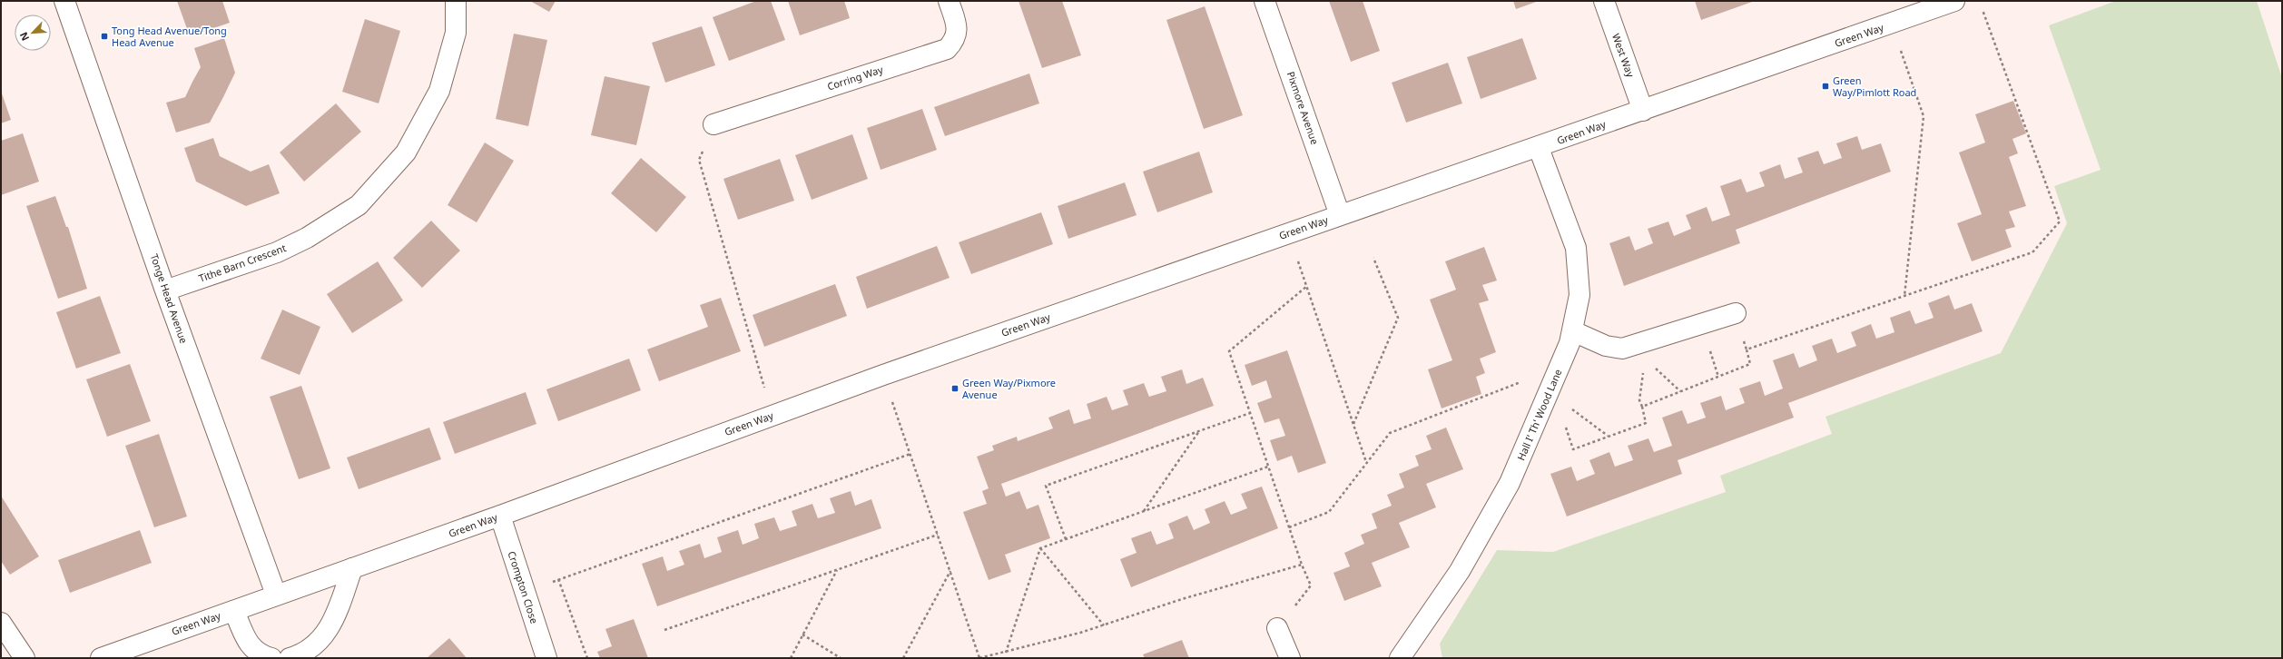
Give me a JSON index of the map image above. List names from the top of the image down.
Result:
{
  "streets": {
    "street": [
      "Green Way",
      "West Way",
      "Corring Way",
      "Pixmore Avenue",
      "Tithe Barn Crescent",
      "Tonge Head Avenue",
      "Hall I' Th' Wood Lane",
      "Crompton Close"
    ]
  },
  "crossings": [
    ["Green Way", "West Way"],
    ["Green Way", "Pixmore Avenue"],
    ["Green Way", "Tonge Head Avenue"],
    ["Green Way", "Hall I' Th' Wood Lane"],
    ["Green Way", "Crompton Close"],
    ["Tithe Barn Crescent", "Tonge Head Avenue"]
  ],
  "places": {
    "transit": ["Tong Head Avenue/Tong Head Avenue", "Green Way/Pimlott Road", "Green Way/Pixmore Avenue"]
  },
  "north": "bottom left"
}
